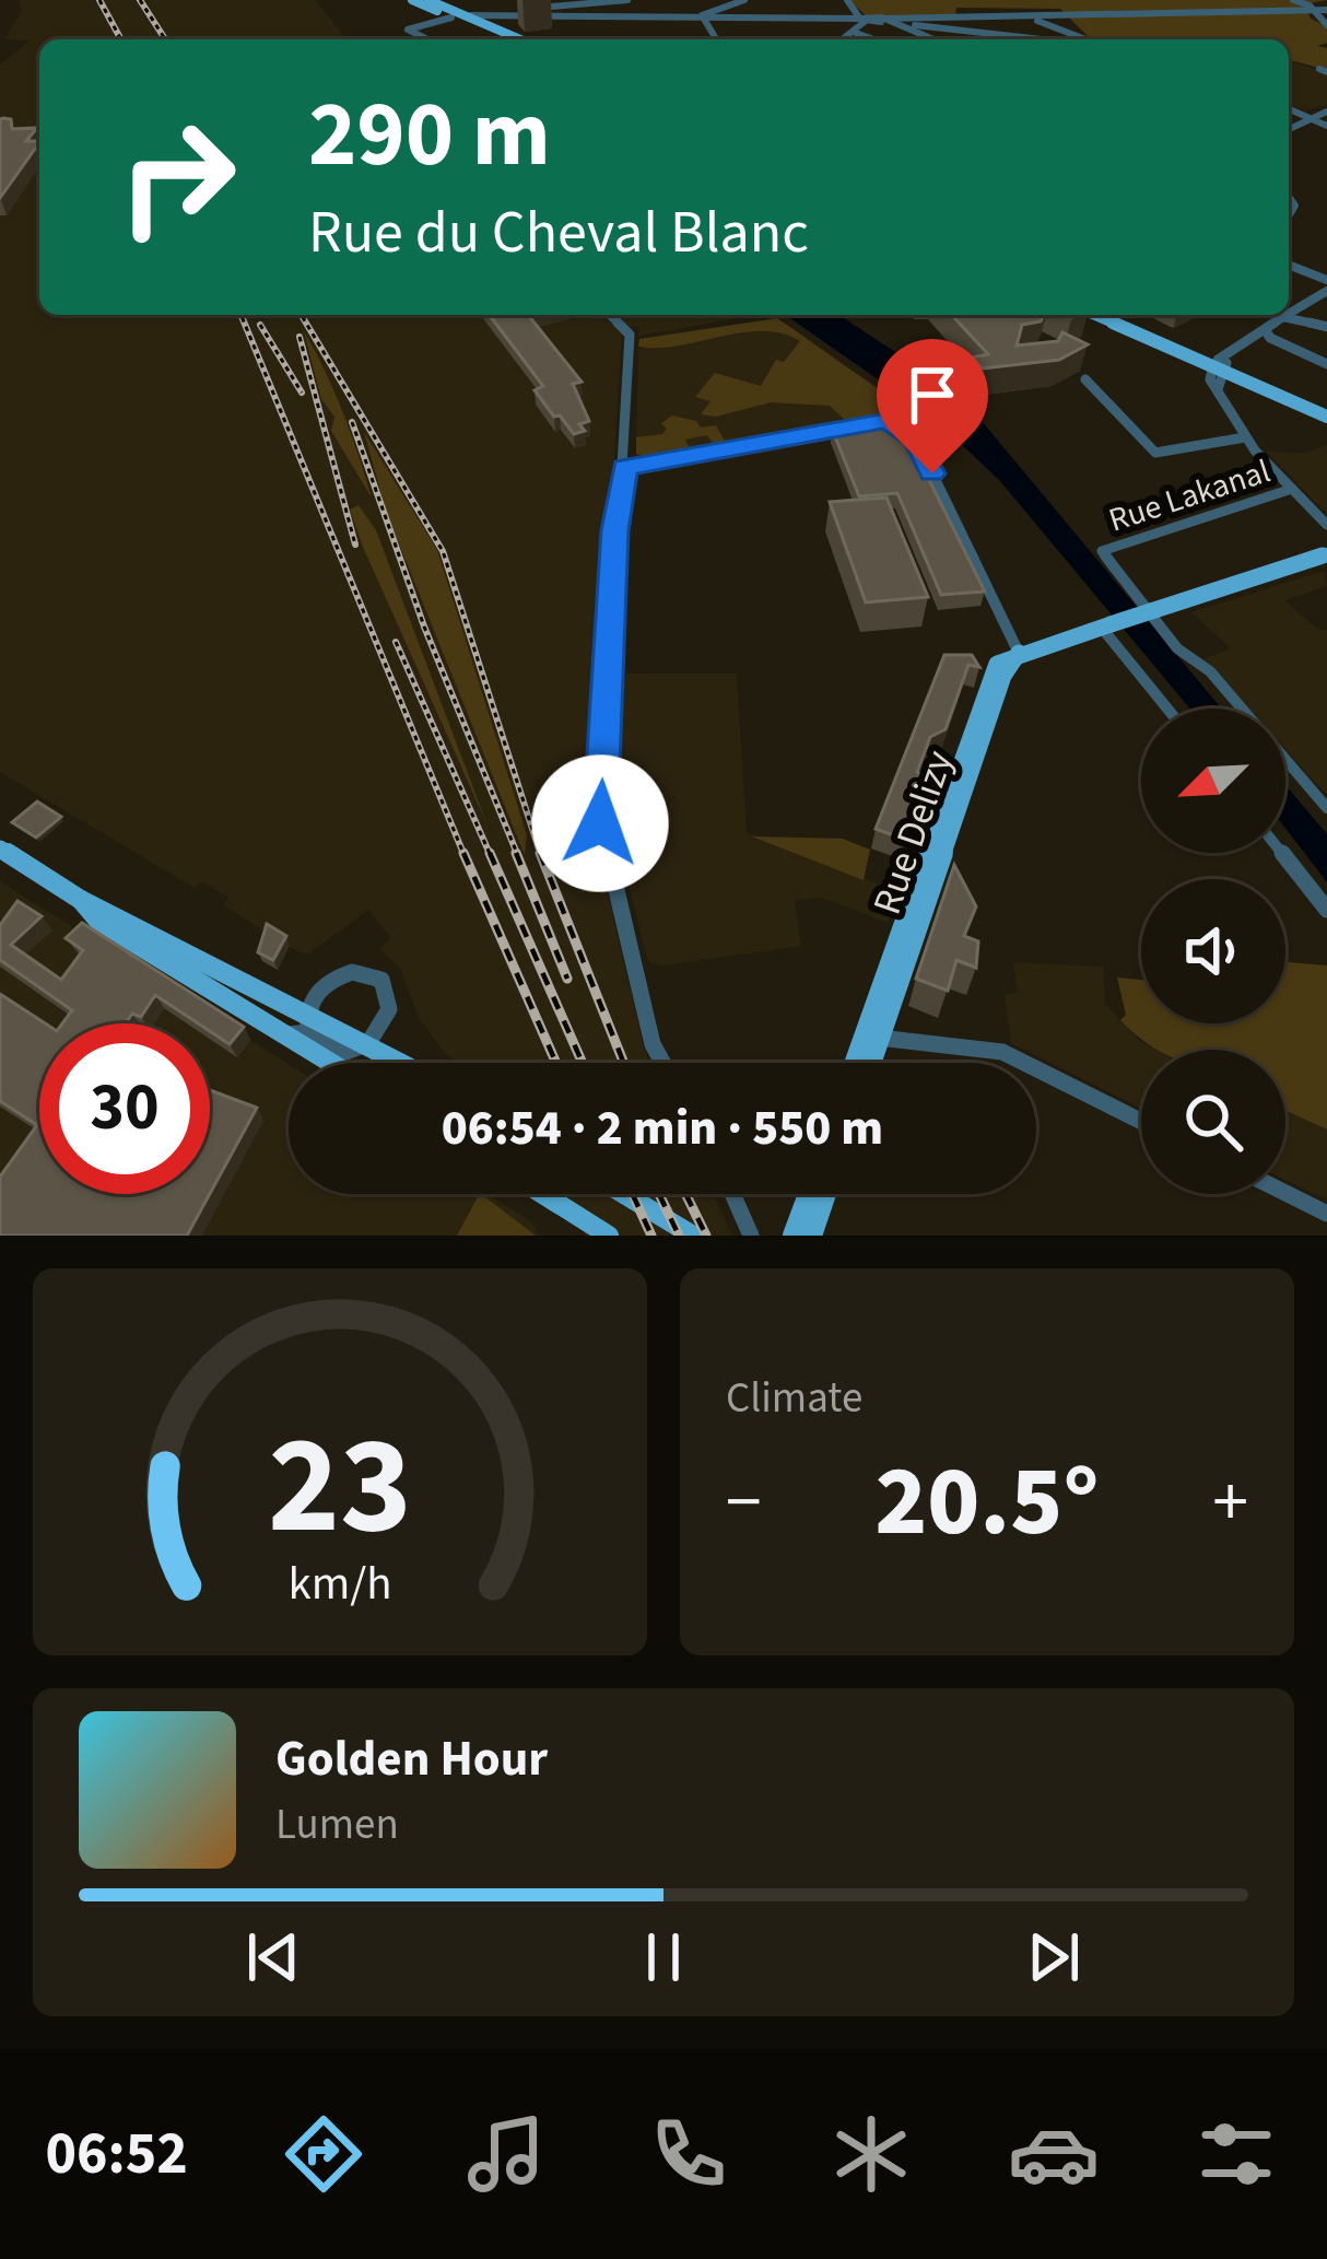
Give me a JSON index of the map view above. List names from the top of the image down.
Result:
{
  "streets": {
    "main road": ["Rue Delizy"],
    "street": ["Rue Lakanal"]
  },
  "north": "bottom left",
  "page": {
    "turn": ["290 m", "Rue du Cheval Blanc"],
    "limit": "30",
    "trip": "06:54 · 2 min · 550 m",
    "tile": "Climate",
    "heat": ["−", "20.5°", "+"],
    "song": ["Golden Hour", "Lumen"],
    "tabs": "06:52",
    "gauge": ["23", "km/h"]
  }
}
